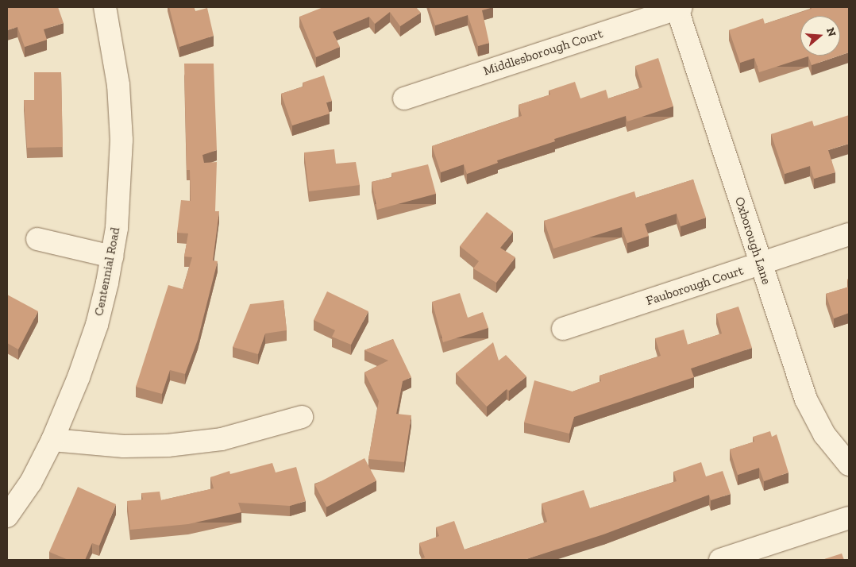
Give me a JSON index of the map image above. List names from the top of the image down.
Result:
{
  "streets": {
    "street": [
      "Middlesborough Court",
      "Oxborough Lane",
      "Centennial Road",
      "Fauborough Court"
    ]
  },
  "crossings": [
    ["Middlesborough Court", "Oxborough Lane"],
    ["Oxborough Lane", "Fauborough Court"]
  ],
  "north": "right"
}
